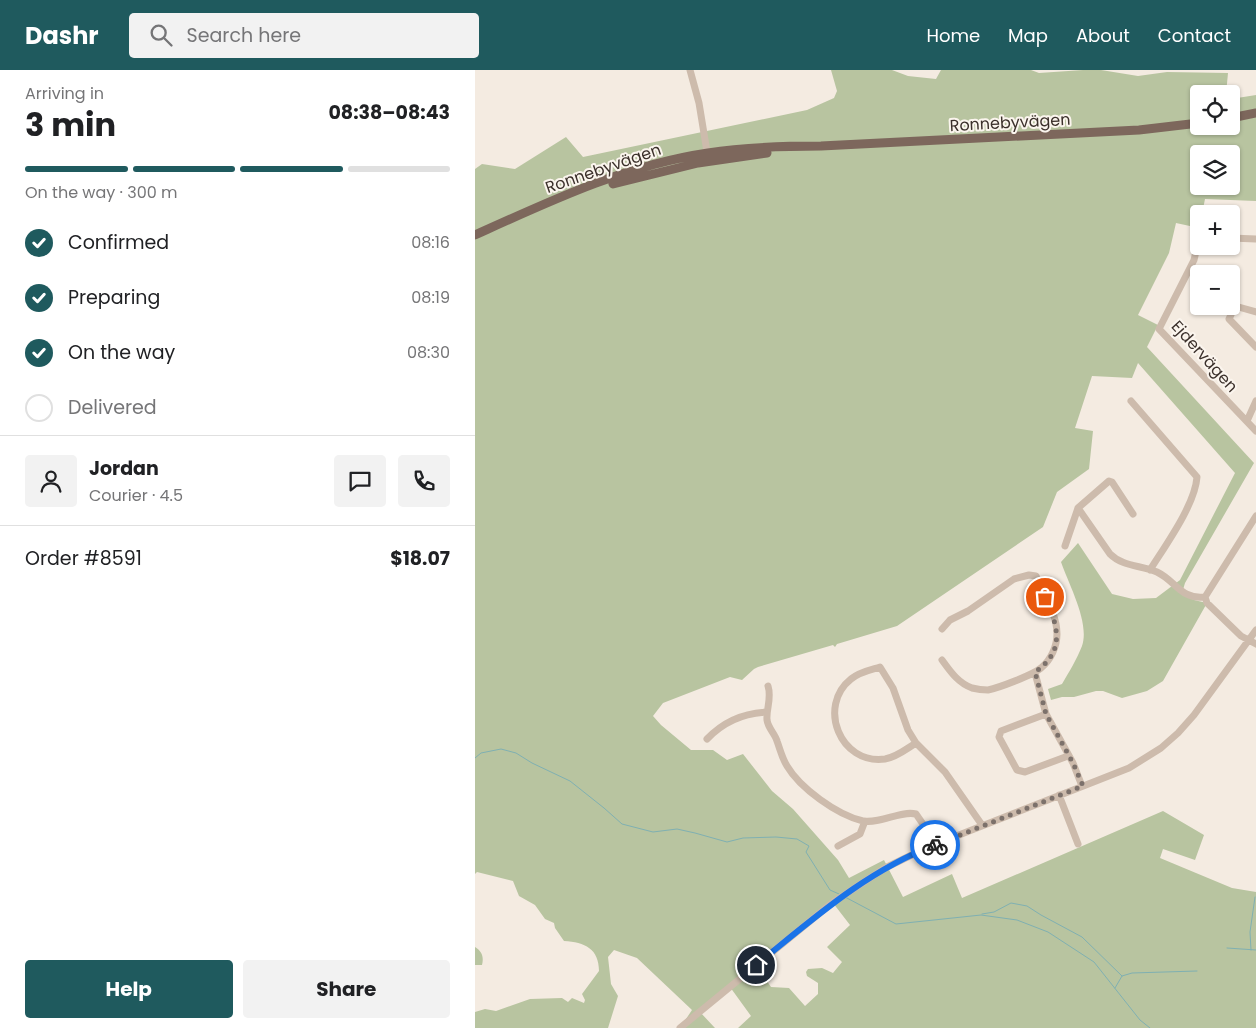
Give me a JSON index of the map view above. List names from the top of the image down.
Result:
{
  "streets": {
    "main road": ["Ronnebyvägen"],
    "street": ["Ejdervägen"]
  },
  "page": {
    "header": "Dashr",
    "search": "Search here",
    "nav": [
      "Home",
      "Map",
      "About",
      "Contact"
    ],
    "heading": ["3 min", "Arriving in", "08:38–08:43"],
    "panel": [
      "Jordan",
      "Courier · 4.5",
      "Order #8591",
      "$18.07"
    ],
    "map_buttons": ["+", "−"],
    "bar": "On the way · 300 m",
    "list": [
      ["Confirmed", "08:16"],
      ["Preparing", "08:19"],
      ["On the way", "08:30"],
      "Delivered"
    ],
    "buttons": ["Help", "Share"]
  }
}
